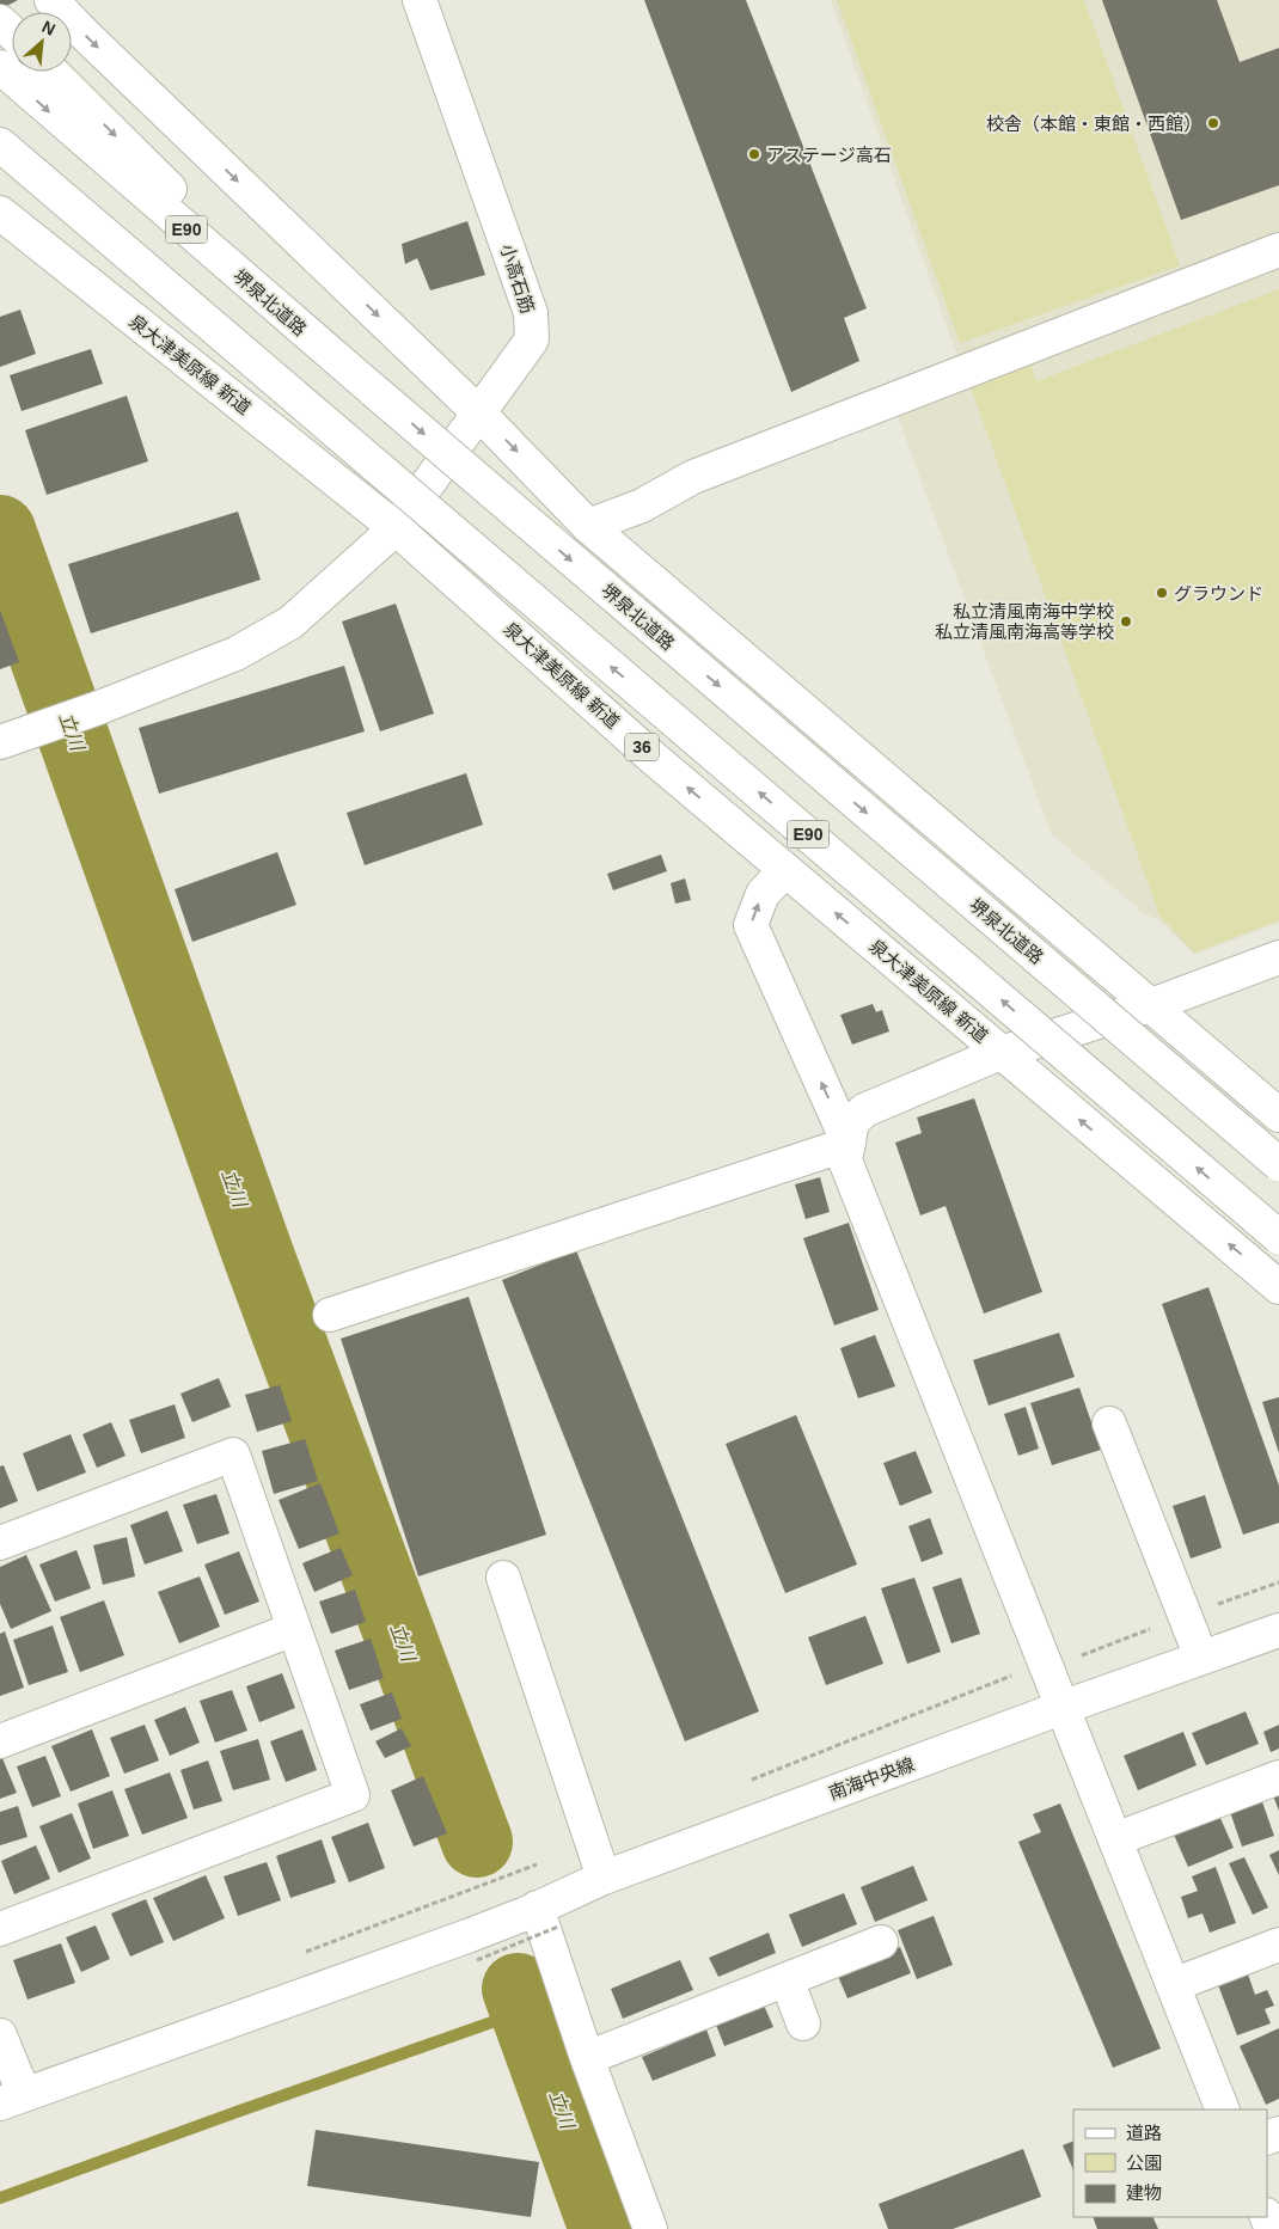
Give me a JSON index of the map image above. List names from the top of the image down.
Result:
{
  "streets": {
    "main road": [
      "E90",
      "小高石筋",
      "堺泉北道路",
      "泉大津美原線 新道",
      "36",
      "南海中央線"
    ]
  },
  "crossings": [
    ["小高石筋", "泉大津美原線 新道"]
  ],
  "water": ["立川"],
  "places": [
    "校舎（本館・東館・西館）",
    "アステージ高石",
    "グラウンド",
    "私立清風南海中学校 私立清風南海高等学校"
  ],
  "legend": ["道路", "公園", "建物"],
  "north": "top right"
}
